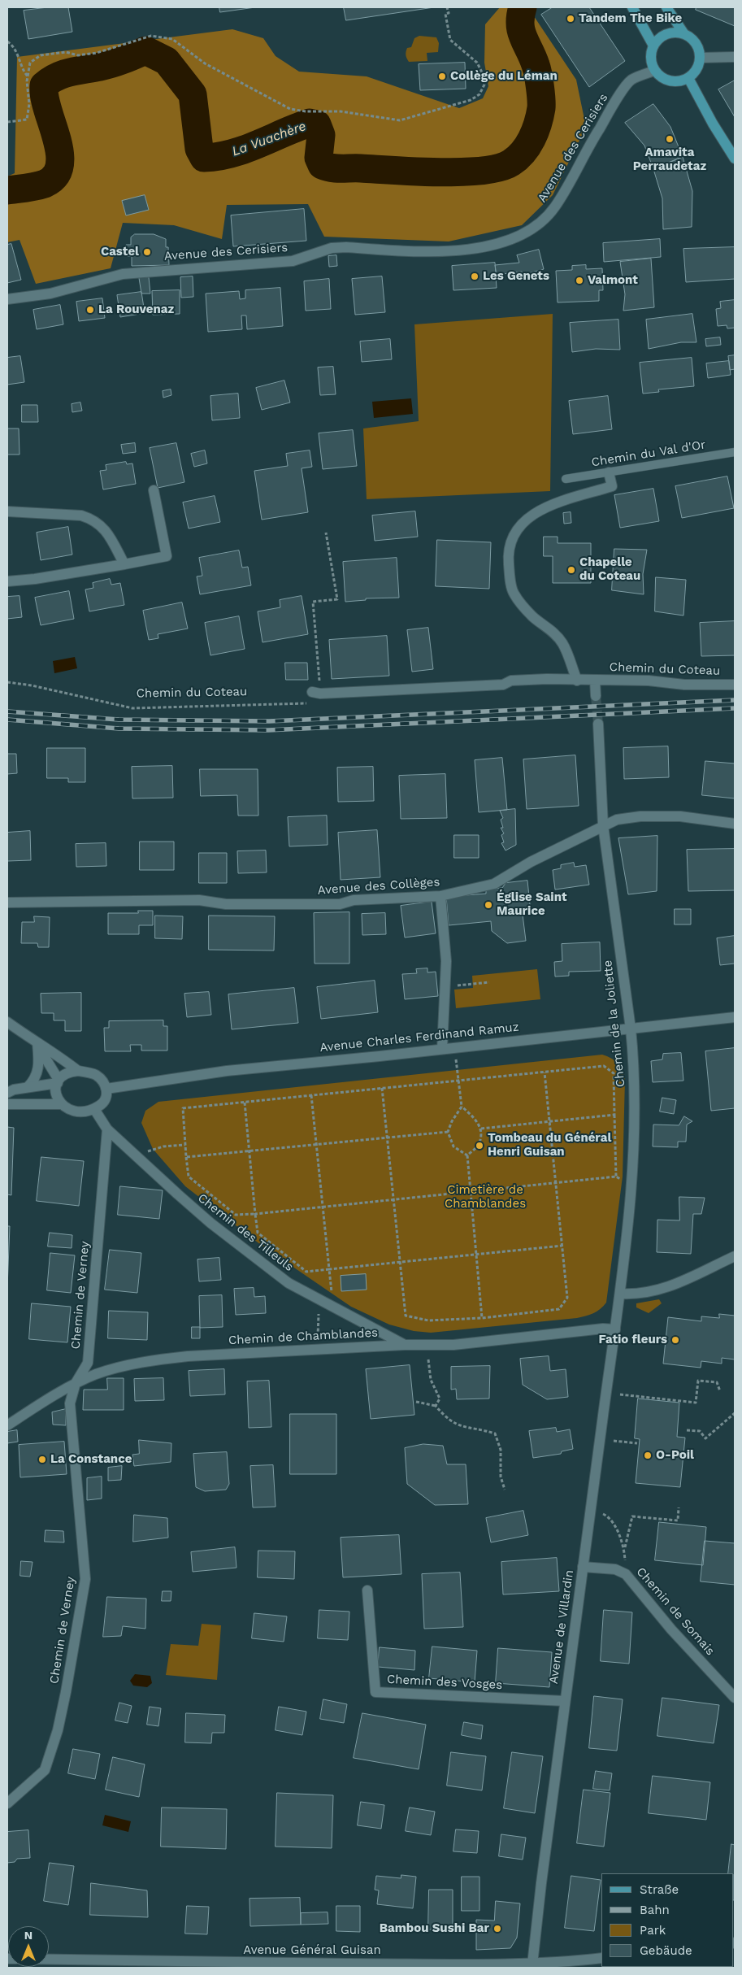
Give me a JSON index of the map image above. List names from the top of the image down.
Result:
{
  "streets": {
    "street": [
      "Avenue des Cerisiers",
      "Chemin du Coteau",
      "Avenue des Collèges",
      "Chemin de la Joliette",
      "Avenue Charles Ferdinand Ramuz",
      "Chemin des Tilleuls",
      "Chemin de Verney",
      "Chemin de Chamblandes",
      "Chemin de Somais",
      "Avenue de Villardin",
      "Chemin des Vosges",
      "Avenue Général Guisan"
    ],
    "lane": ["Chemin du Val d'Or"]
  },
  "crossings": [
    ["Avenue des Collèges", "Chemin de la Joliette"],
    ["Chemin de la Joliette", "Avenue Charles Ferdinand Ramuz"],
    ["Chemin de la Joliette", "Avenue de Villardin"],
    ["Avenue Charles Ferdinand Ramuz", "Chemin des Tilleuls"],
    ["Chemin des Tilleuls", "Chemin de Verney"],
    ["Chemin des Tilleuls", "Chemin de Chamblandes"],
    ["Chemin de Verney", "Chemin de Chamblandes"],
    ["Chemin de Chamblandes", "Avenue de Villardin"],
    ["Chemin de Somais", "Avenue de Villardin"],
    ["Avenue de Villardin", "Chemin des Vosges"],
    ["Avenue de Villardin", "Avenue Général Guisan"]
  ],
  "water": ["La Vuachère"],
  "parks": ["Cimetière de Chamblandes"],
  "places": [
    "Tandem The Bike",
    "Collège du Léman",
    "Amavita Perraudetaz",
    "Castel",
    "Les Genets",
    "Valmont",
    "La Rouvenaz",
    "Chapelle du Coteau",
    "Église Saint Maurice",
    "Tombeau du Général Henri Guisan",
    "Fatio fleurs",
    "O-Poil",
    "La Constance",
    "Bambou Sushi Bar"
  ],
  "legend": [
    "Straße",
    "Bahn",
    "Park",
    "Gebäude"
  ],
  "north": "top"
}
